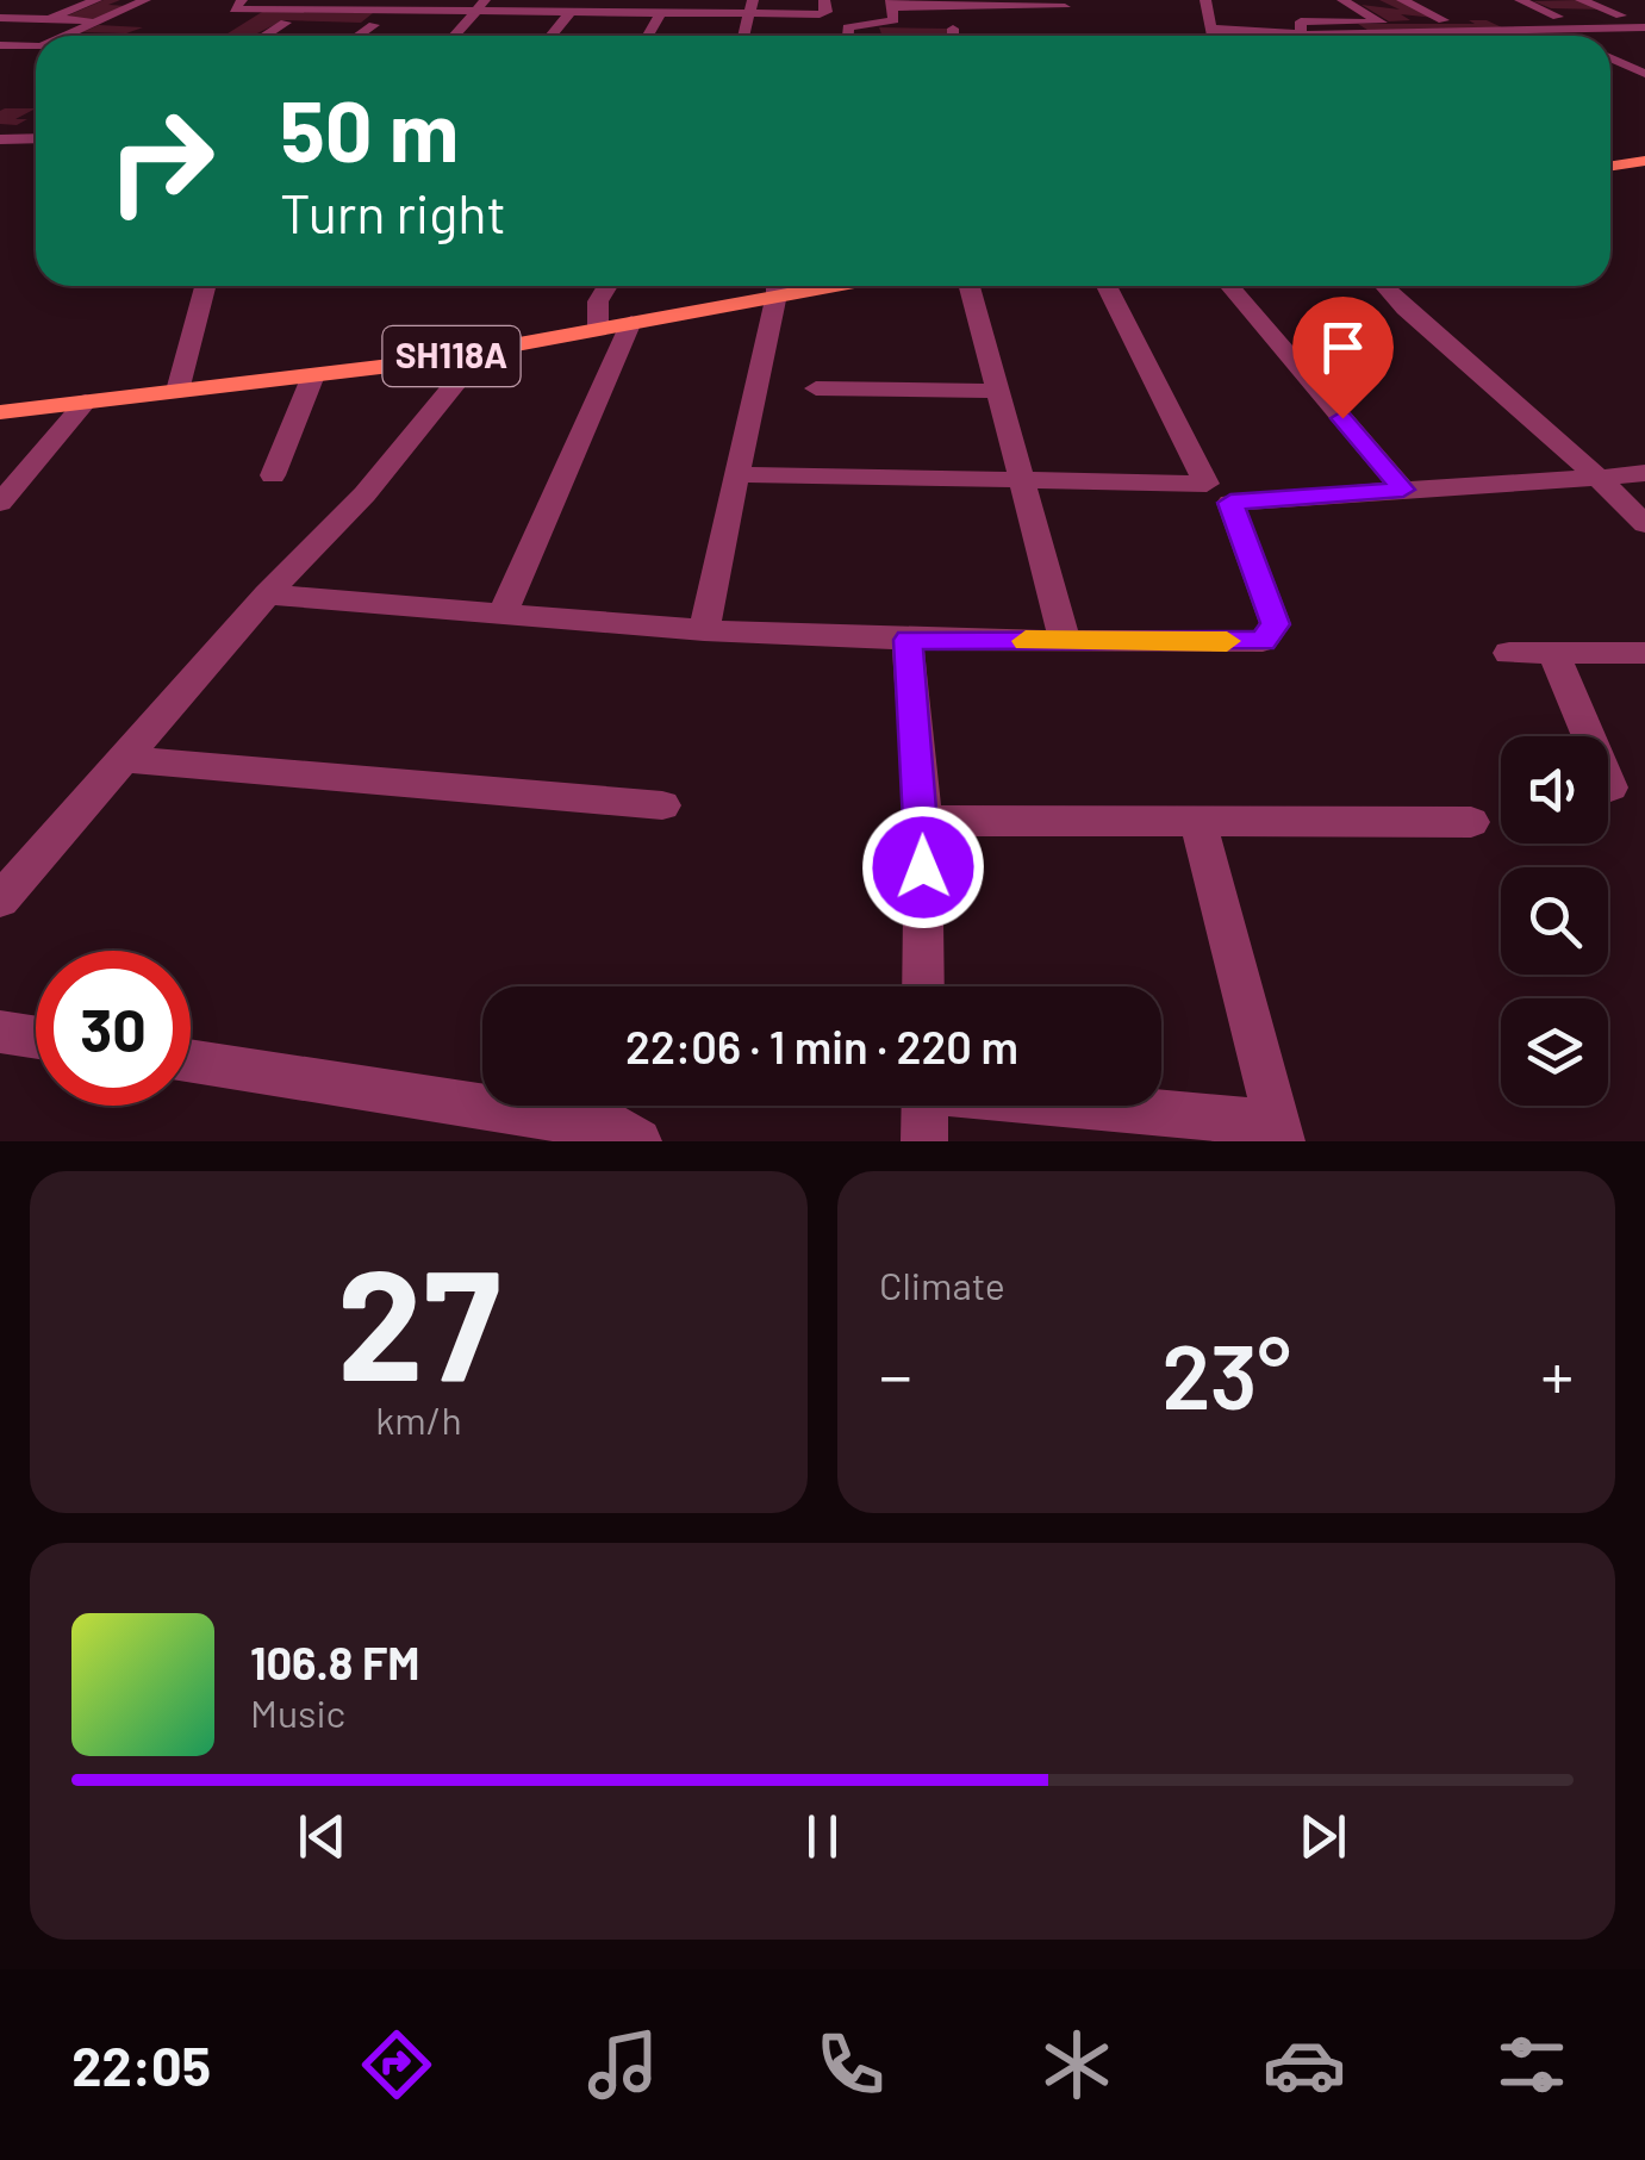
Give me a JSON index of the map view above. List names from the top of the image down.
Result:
{
  "streets": {
    "main road": ["SH118A"]
  },
  "page": {
    "turn": ["50 m", "Turn right"],
    "limit": "30",
    "trip": "22:06 · 1 min · 220 m",
    "tile": [
      ["27", "km/h"],
      "Climate"
    ],
    "heat": ["−", "23°", "+"],
    "song": ["106.8 FM", "Music"],
    "tabs": "22:05"
  }
}
